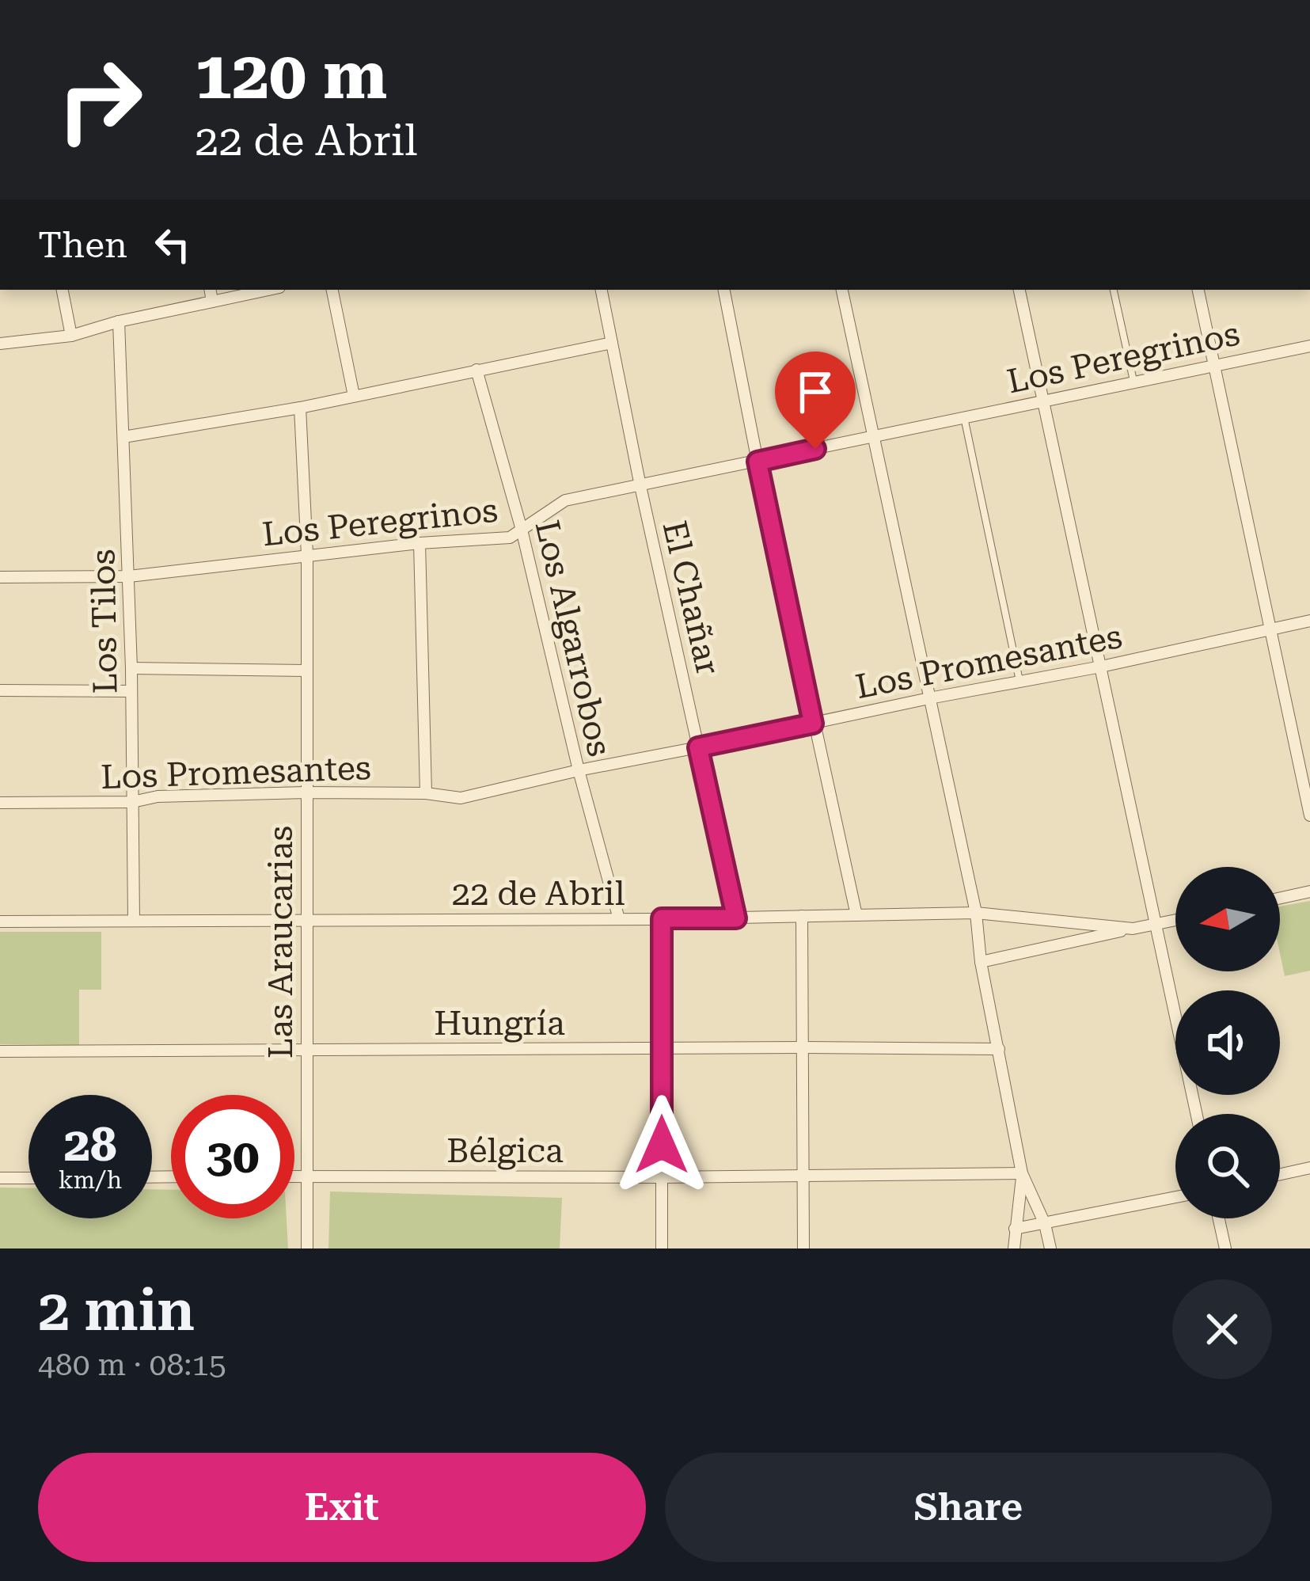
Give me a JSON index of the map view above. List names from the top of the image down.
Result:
{
  "streets": {
    "street": [
      "Los Peregrinos",
      "El Chañar",
      "Los Tilos",
      "Los Algarrobos",
      "Los Promesantes",
      "22 de Abril",
      "Las Araucarias",
      "Hungría",
      "Bélgica"
    ]
  },
  "crossings": [
    ["Los Peregrinos", "El Chañar"],
    ["Los Peregrinos", "Los Tilos"],
    ["Los Peregrinos", "Los Algarrobos"],
    ["Los Peregrinos", "Las Araucarias"],
    ["El Chañar", "Los Promesantes"],
    ["El Chañar", "22 de Abril"],
    ["Los Tilos", "Los Promesantes"],
    ["Los Tilos", "22 de Abril"],
    ["Los Algarrobos", "Los Promesantes"],
    ["Los Algarrobos", "22 de Abril"],
    ["Los Promesantes", "Las Araucarias"],
    ["22 de Abril", "Las Araucarias"],
    ["Las Araucarias", "Hungría"],
    ["Las Araucarias", "Bélgica"]
  ],
  "north": "left",
  "page": {
    "turn": ["120 m", "22 de Abril"],
    "then": "Then",
    "speed": "28 km/h",
    "limit": "30",
    "heading": ["2 min", "480 m · 08:15"],
    "buttons": ["Exit", "Share"]
  }
}
